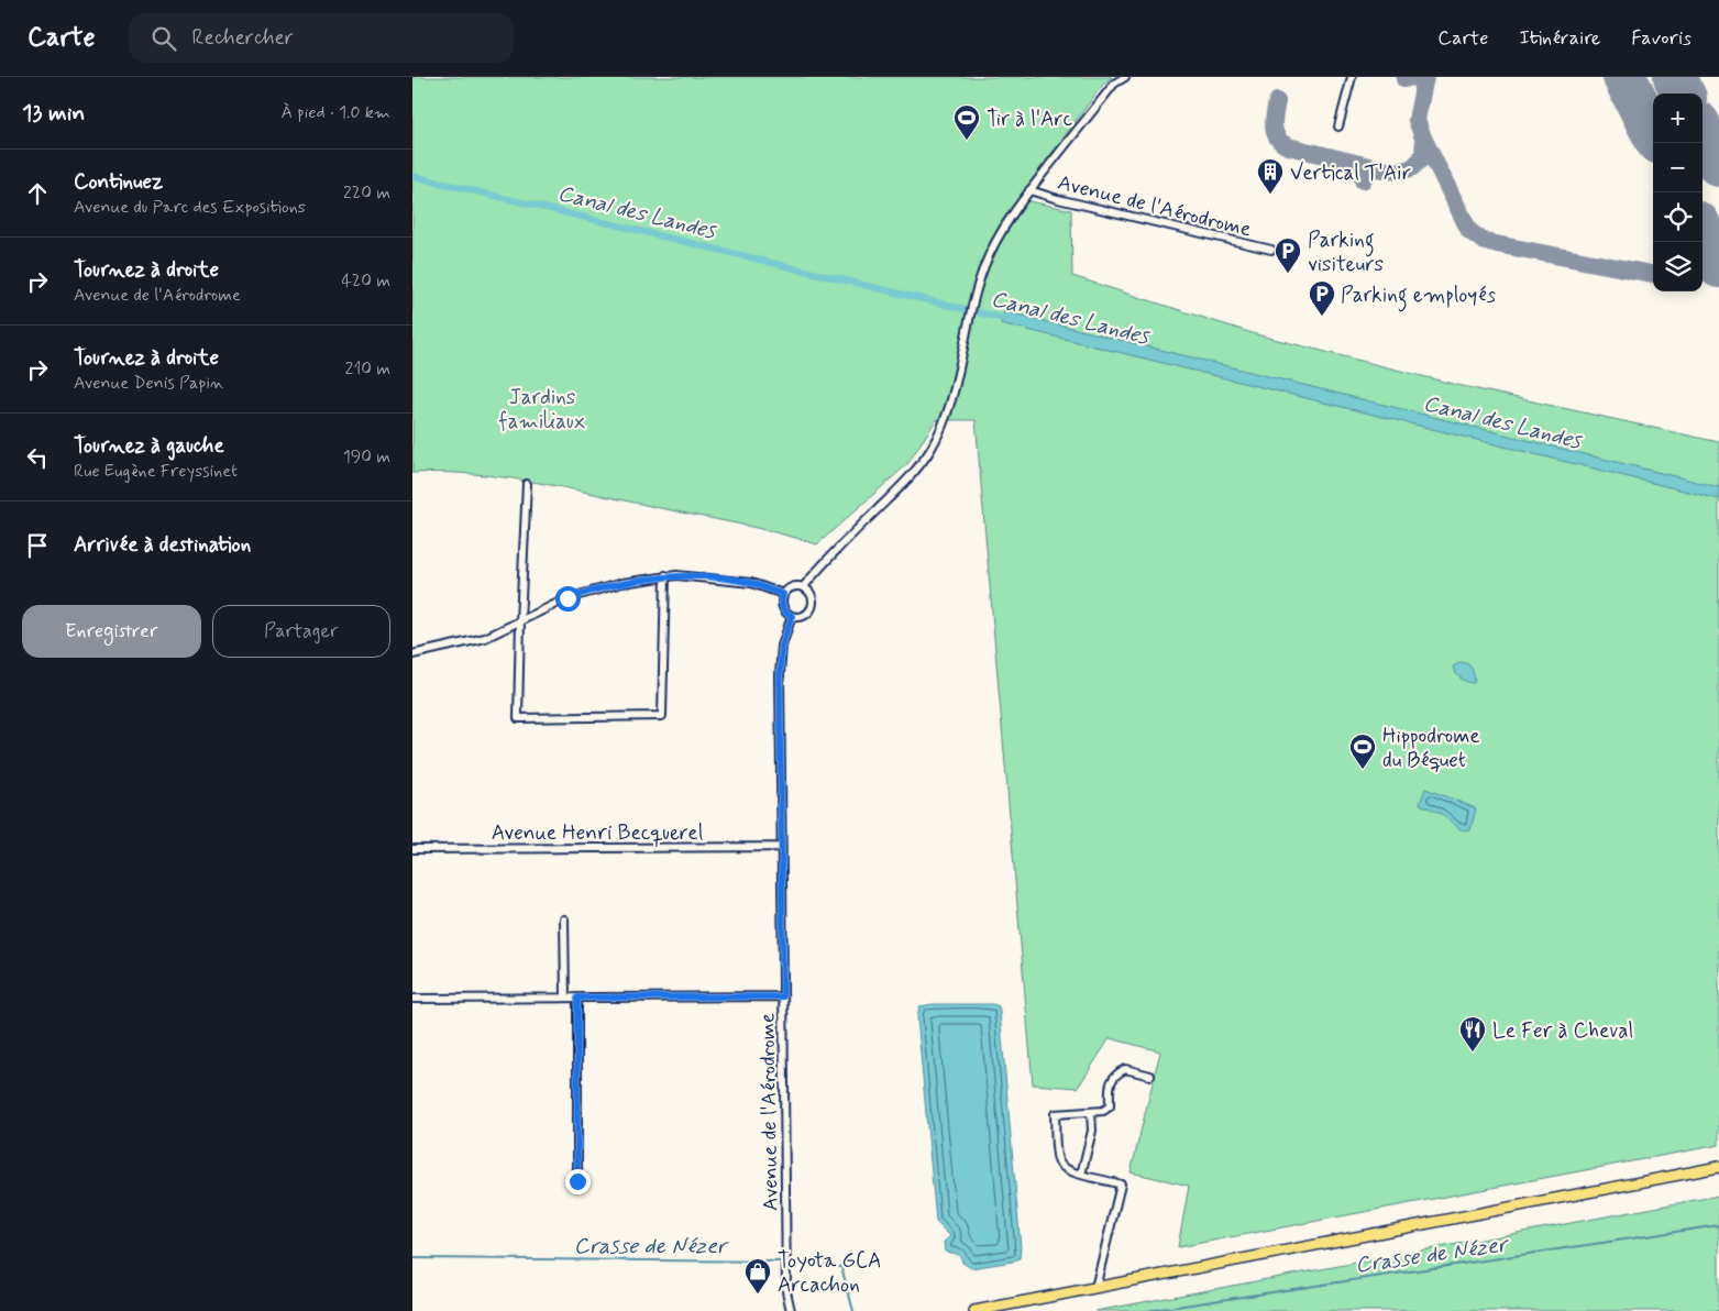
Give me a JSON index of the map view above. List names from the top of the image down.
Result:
{
  "streets": {
    "street": ["Avenue de l'Aérodrome", "Avenue Henri Becquerel"]
  },
  "crossings": [
    ["Avenue de l'Aérodrome", "Avenue Henri Becquerel"]
  ],
  "water": ["Canal des Landes", "Crasse de Nézer"],
  "parks": ["Jardins familiaux"],
  "places": {
    "sports": ["Tir à l'Arc", "Hippodrome du Béquet"],
    "building": ["Vertical T'Air"],
    "parking": ["Parking visiteurs", "Parking employés"],
    "restaurant": ["Le Fer à Cheval"],
    "shop": ["Toyota GCA Arcachon"]
  },
  "page": {
    "header": "Carte",
    "search": "Rechercher",
    "nav": ["Carte", "Itinéraire", "Favoris"],
    "heading": ["13 min", "À pied · 1.0 km"],
    "map_buttons": ["+", "−"],
    "list": [
      ["Continuez", "Avenue du Parc des Expositions", "220 m"],
      ["Tournez à droite", "Avenue de l'Aérodrome", "420 m"],
      ["Tournez à droite", "Avenue Denis Papin", "210 m"],
      ["Tournez à gauche", "Rue Eugène Freyssinet", "190 m"],
      "Arrivée à destination"
    ],
    "buttons": ["Enregistrer", "Partager"]
  }
}
